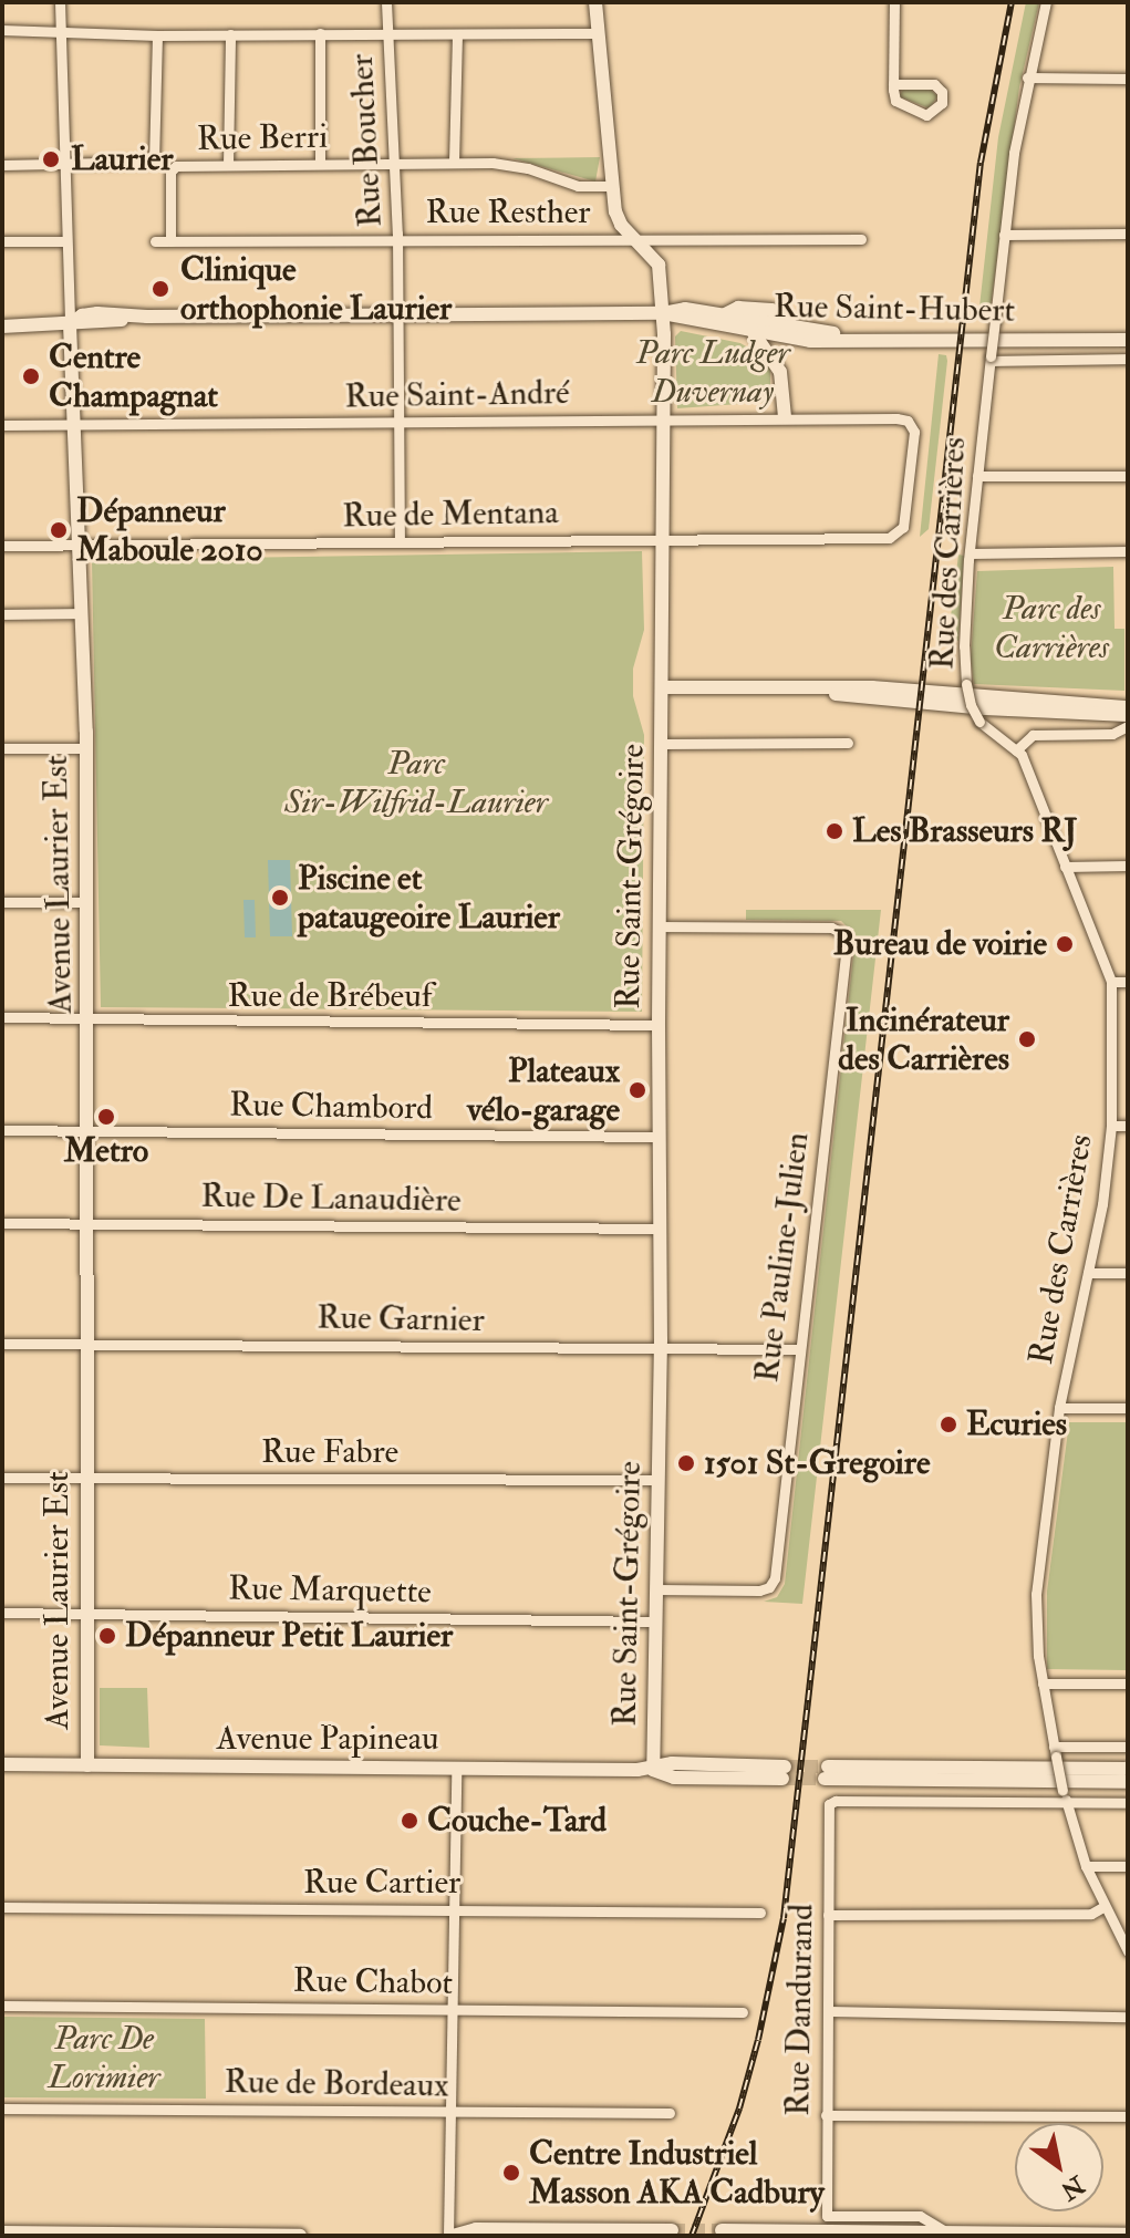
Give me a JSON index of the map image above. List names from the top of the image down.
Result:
{
  "streets": {
    "street": [
      "Rue Berri",
      "Rue Boucher",
      "Rue Resther",
      "Rue Saint-Hubert",
      "Rue Saint-André",
      "Rue de Mentana",
      "Rue des Carrières",
      "Rue Saint-Grégoire",
      "Avenue Laurier Est",
      "Rue de Brébeuf",
      "Rue Chambord",
      "Rue De Lanaudière",
      "Rue Pauline-Julien",
      "Rue Garnier",
      "Rue Fabre",
      "Rue Marquette",
      "Avenue Papineau",
      "Rue Cartier",
      "Rue Chabot",
      "Rue Dandurand",
      "Rue de Bordeaux"
    ]
  },
  "crossings": [
    ["Rue Berri", "Rue Boucher"],
    ["Rue Berri", "Rue Resther"],
    ["Rue Berri", "Rue Saint-Grégoire"],
    ["Rue Berri", "Avenue Laurier Est"],
    ["Rue Boucher", "Rue Resther"],
    ["Rue Boucher", "Rue Saint-Hubert"],
    ["Rue Boucher", "Rue Saint-André"],
    ["Rue Boucher", "Rue de Mentana"],
    ["Rue Resther", "Rue Saint-Grégoire"],
    ["Rue Saint-Hubert", "Rue des Carrières"],
    ["Rue Saint-Hubert", "Rue Saint-Grégoire"],
    ["Rue Saint-Hubert", "Avenue Laurier Est"],
    ["Rue Saint-André", "Rue de Mentana"],
    ["Rue Saint-André", "Rue Saint-Grégoire"],
    ["Rue Saint-André", "Avenue Laurier Est"],
    ["Rue de Mentana", "Rue Saint-Grégoire"],
    ["Rue de Mentana", "Avenue Laurier Est"],
    ["Rue des Carrières", "Rue Dandurand"],
    ["Rue Saint-Grégoire", "Rue de Brébeuf"],
    ["Rue Saint-Grégoire", "Rue Chambord"],
    ["Rue Saint-Grégoire", "Rue De Lanaudière"],
    ["Rue Saint-Grégoire", "Rue Pauline-Julien"],
    ["Rue Saint-Grégoire", "Rue Garnier"],
    ["Rue Saint-Grégoire", "Rue Fabre"],
    ["Rue Saint-Grégoire", "Rue Marquette"],
    ["Rue Saint-Grégoire", "Avenue Papineau"],
    ["Avenue Laurier Est", "Rue de Brébeuf"],
    ["Avenue Laurier Est", "Rue Chambord"],
    ["Avenue Laurier Est", "Rue De Lanaudière"],
    ["Avenue Laurier Est", "Rue Garnier"],
    ["Avenue Laurier Est", "Rue Fabre"],
    ["Avenue Laurier Est", "Rue Marquette"],
    ["Avenue Laurier Est", "Avenue Papineau"],
    ["Rue Pauline-Julien", "Rue Garnier"]
  ],
  "parks": [
    "Parc Ludger Duvernay",
    "Parc des Carrières",
    "Parc Sir-Wilfrid-Laurier",
    "Parc De Lorimier"
  ],
  "places": [
    "Laurier",
    "Clinique orthophonie Laurier",
    "Centre Champagnat",
    "Dépanneur Maboule 2010",
    "Les Brasseurs RJ",
    "Piscine et pataugeoire Laurier",
    "Bureau de voirie",
    "Incinérateur des Carrières",
    "Plateaux vélo-garage",
    "Metro",
    "Ecuries",
    "1501 St-Gregoire",
    "Dépanneur Petit Laurier",
    "Couche-Tard",
    "Centre Industriel Masson AKA Cadbury"
  ],
  "north": "bottom right"
}
